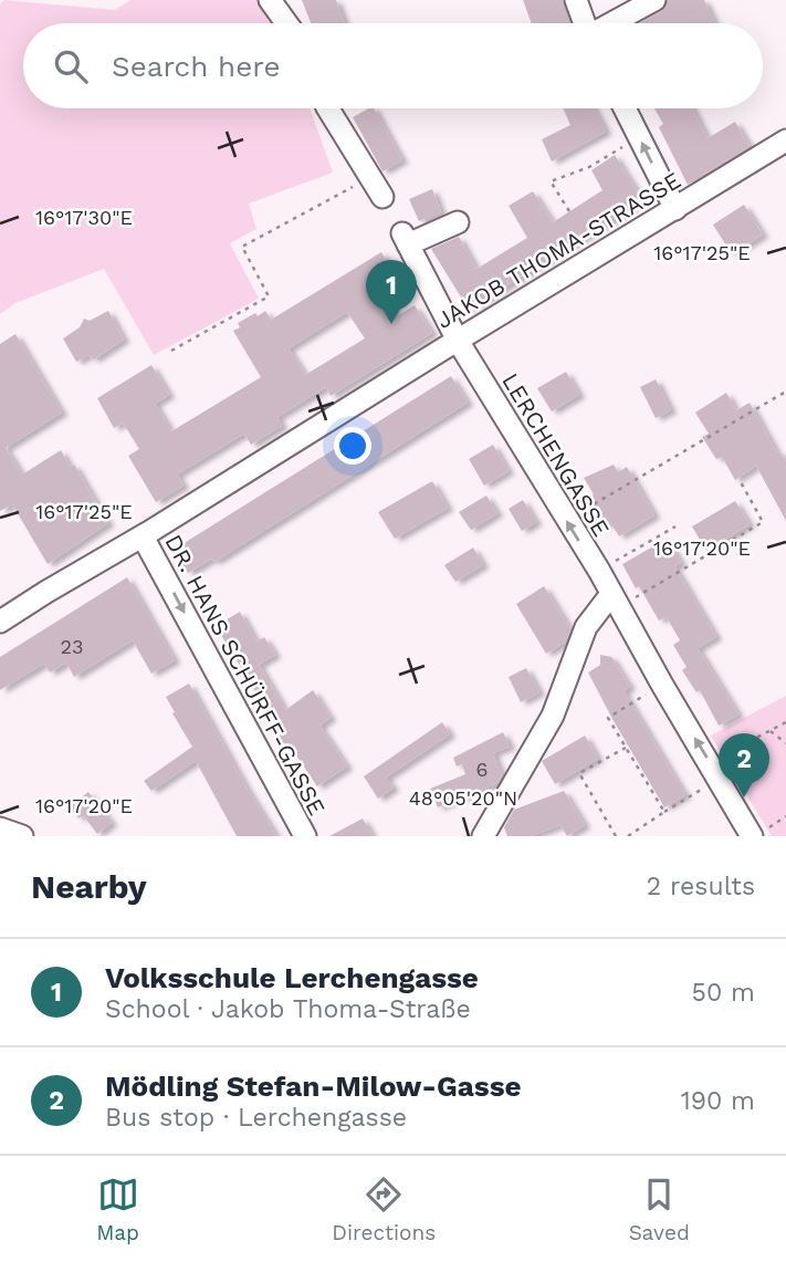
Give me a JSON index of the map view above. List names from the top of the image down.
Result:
{
  "streets": {
    "street": ["JAKOB THOMA-STRASSE", "LERCHENGASSE", "DR. HANS SCHÜRFF-GASSE"]
  },
  "crossings": [
    ["JAKOB THOMA-STRASSE", "LERCHENGASSE"],
    ["JAKOB THOMA-STRASSE", "DR. HANS SCHÜRFF-GASSE"]
  ],
  "one_way": ["DR. HANS SCHÜRFF-GASSE"],
  "house_numbers": ["23", "6"],
  "page": {
    "search": "Search here",
    "pins": ["1", "2"],
    "heading": ["Nearby", "2 results"],
    "list": [
      {
        "mark": "1",
        "name": "Volksschule Lerchengasse",
        "note": "School · Jakob Thoma-Straße",
        "value": "50 m"
      },
      {
        "mark": "2",
        "name": "Mödling Stefan-Milow-Gasse",
        "note": "Bus stop · Lerchengasse",
        "value": "190 m"
      }
    ],
    "nav": ["Map", "Directions", "Saved"]
  },
  "coordinates": [
    "16°17'30\"E",
    "16°17'25\"E",
    "16°17'20\"E",
    "48°05'20\"N"
  ]
}
